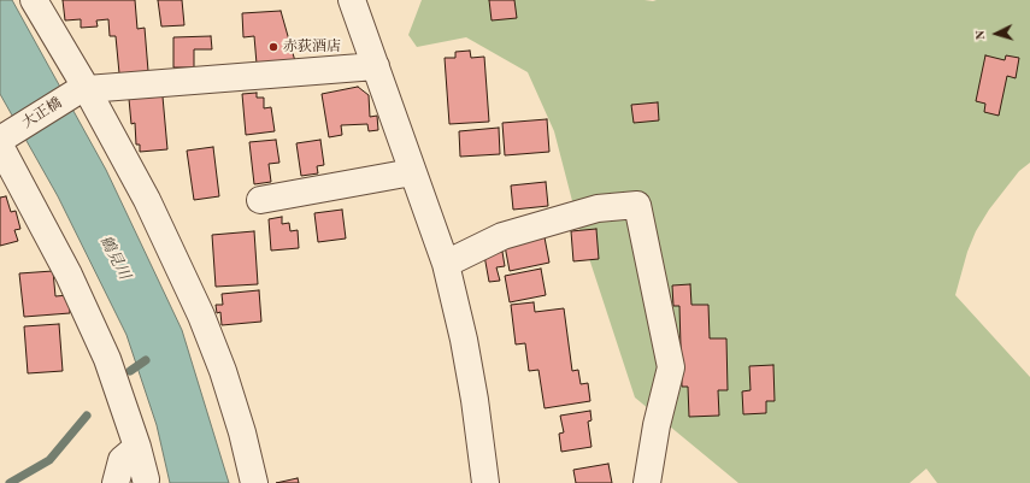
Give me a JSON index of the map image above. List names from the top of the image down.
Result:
{
  "streets": {
    "street": ["大正橋"]
  },
  "water": ["鶴見川"],
  "places": ["赤荻酒店"],
  "north": "left"
}
